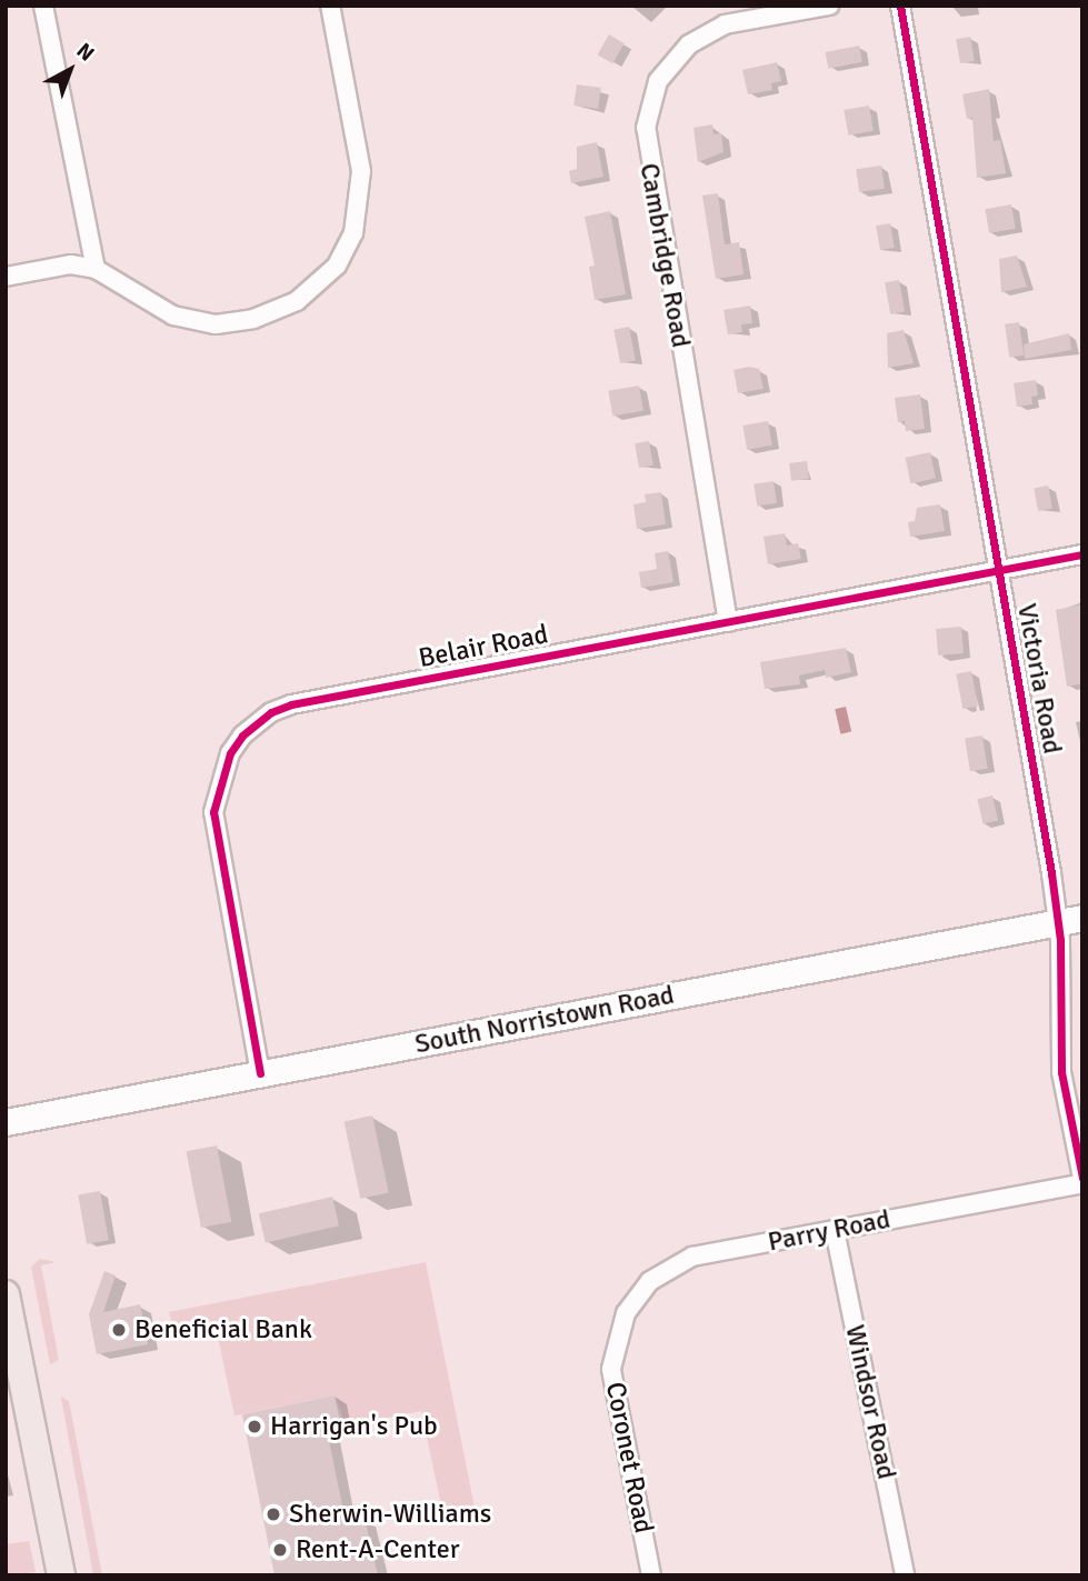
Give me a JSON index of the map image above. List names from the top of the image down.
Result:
{
  "streets": {
    "street": [
      "Cambridge Road",
      "Belair Road",
      "Victoria Road",
      "South Norristown Road",
      "Parry Road",
      "Windsor Road",
      "Coronet Road"
    ]
  },
  "crossings": [
    ["Cambridge Road", "Belair Road"],
    ["Belair Road", "Victoria Road"],
    ["Belair Road", "South Norristown Road"],
    ["Victoria Road", "South Norristown Road"],
    ["Victoria Road", "Parry Road"],
    ["Parry Road", "Windsor Road"],
    ["Parry Road", "Coronet Road"]
  ],
  "places": [
    "Beneficial Bank",
    "Harrigan's Pub",
    "Sherwin-Williams",
    "Rent-A-Center"
  ],
  "north": "top right"
}
